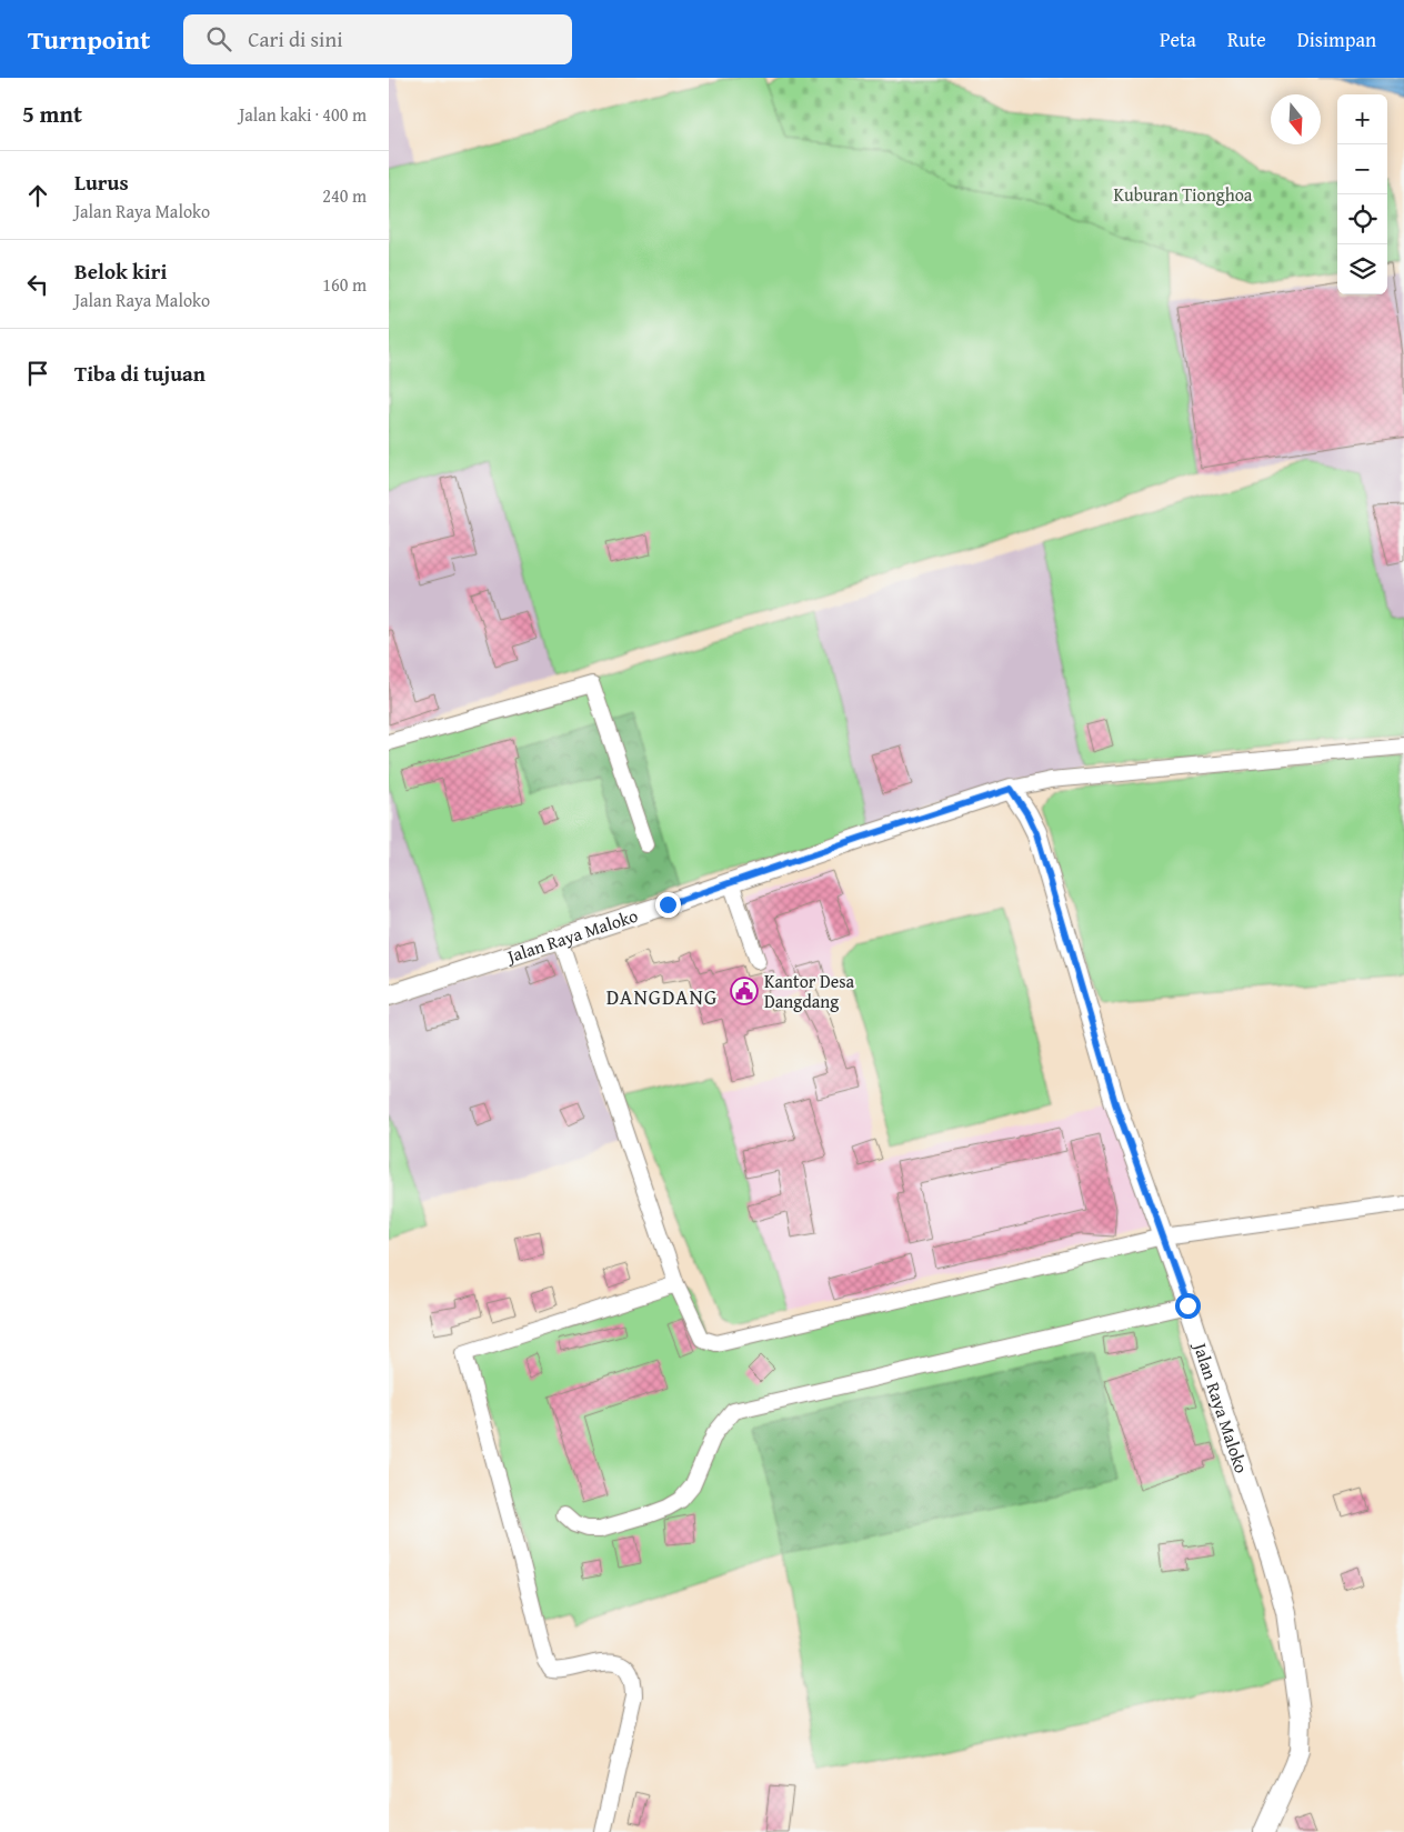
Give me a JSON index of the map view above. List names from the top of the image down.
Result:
{
  "streets": {
    "street": ["Jalan Raya Maloko"]
  },
  "districts": ["DANGDANG"],
  "parks": ["Kuburan Tionghoa"],
  "places": {
    "public building": ["Kantor Desa Dangdang"]
  },
  "north": "bottom",
  "page": {
    "header": "Turnpoint",
    "search": "Cari di sini",
    "nav": ["Peta", "Rute", "Disimpan"],
    "heading": ["5 mnt", "Jalan kaki · 400 m"],
    "map_buttons": ["+", "−"],
    "list": [
      ["Lurus", "Jalan Raya Maloko", "240 m"],
      ["Belok kiri", "Jalan Raya Maloko", "160 m"],
      "Tiba di tujuan"
    ]
  }
}
